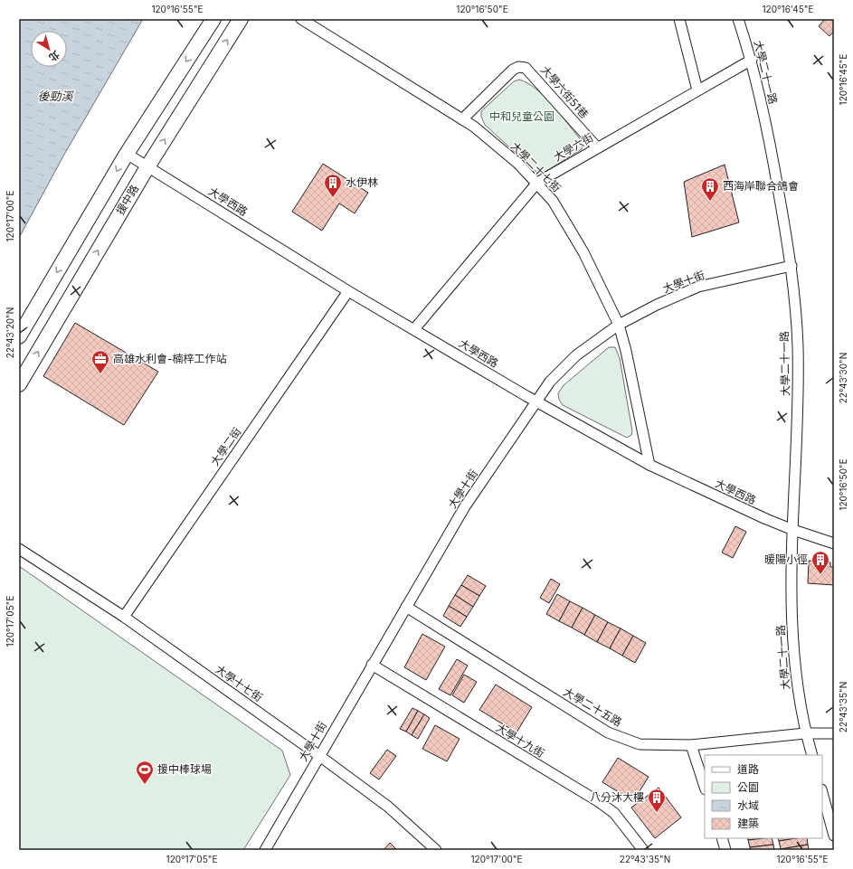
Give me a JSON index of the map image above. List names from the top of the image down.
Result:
{
  "streets": {
    "street": [
      "大學二十一路",
      "大學六街51巷",
      "大學六街",
      "大學二十七街",
      "援中路",
      "大學西路",
      "大學十街",
      "大學二街",
      "大學十七街",
      "大學二十五路",
      "大學十九街"
    ]
  },
  "crossings": [
    ["大學二十一路", "大學六街"],
    ["大學二十一路", "大學西路"],
    ["大學二十一路", "大學十街"],
    ["大學二十一路", "大學二十五路"],
    ["大學六街51巷", "大學六街"],
    ["大學六街51巷", "大學二十七街"],
    ["大學六街", "大學二十七街"],
    ["大學六街", "大學西路"],
    ["大學二十七街", "大學西路"],
    ["大學二十七街", "大學十街"],
    ["援中路", "大學西路"],
    ["大學西路", "大學十街"],
    ["大學西路", "大學二街"],
    ["大學十街", "大學十七街"],
    ["大學十街", "大學二十五路"],
    ["大學十街", "大學十九街"],
    ["大學二街", "大學十七街"]
  ],
  "water": ["後勁溪"],
  "parks": ["中和兒童公園"],
  "places": {
    "building": [
      "水伊林",
      "西海岸聯合鴿會",
      "暖陽小徑",
      "八分沐大樓"
    ],
    "office": ["高雄水利會-楠梓工作站"],
    "sports": ["援中棒球場"]
  },
  "legend": [
    "道路",
    "公園",
    "水域",
    "建築"
  ],
  "north": "bottom right",
  "coordinates": [
    "120°16'55\"E",
    "120°16'50\"E",
    "120°16'45\"E",
    "120°17'00\"E",
    "22°43'20\"N",
    "22°43'30\"N",
    "120°17'05\"E",
    "22°43'35\"N"
  ]
}
